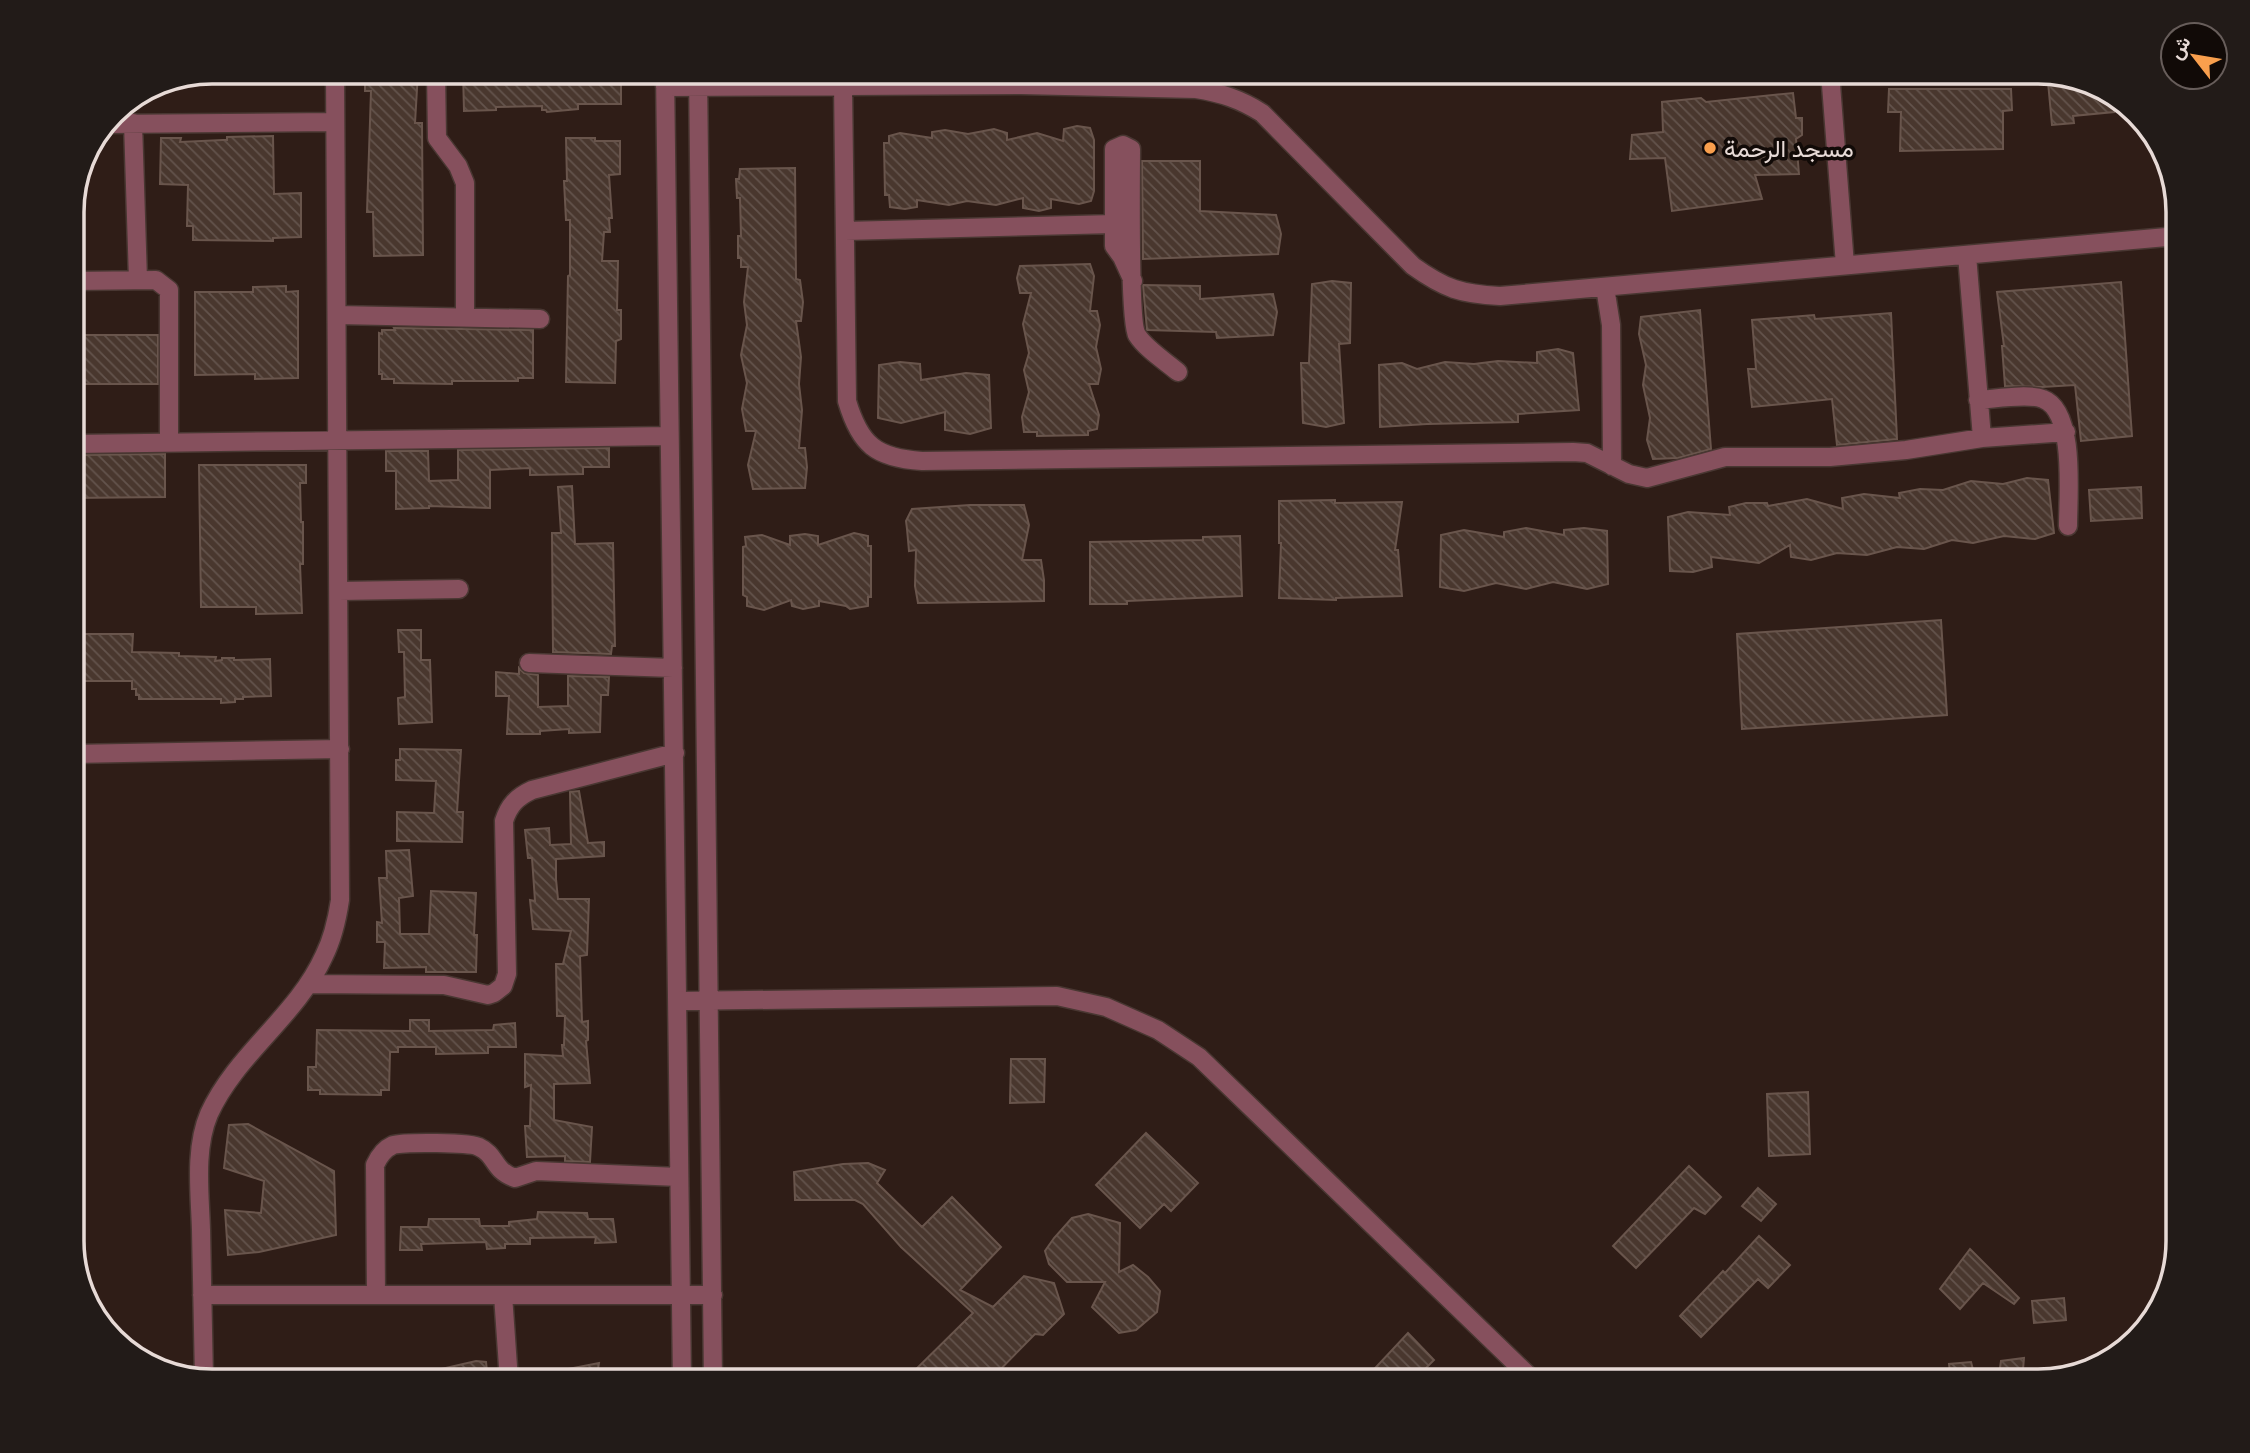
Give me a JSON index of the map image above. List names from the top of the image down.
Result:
{
  "places": ["مسجد الرحمة"],
  "north": "top left"
}
